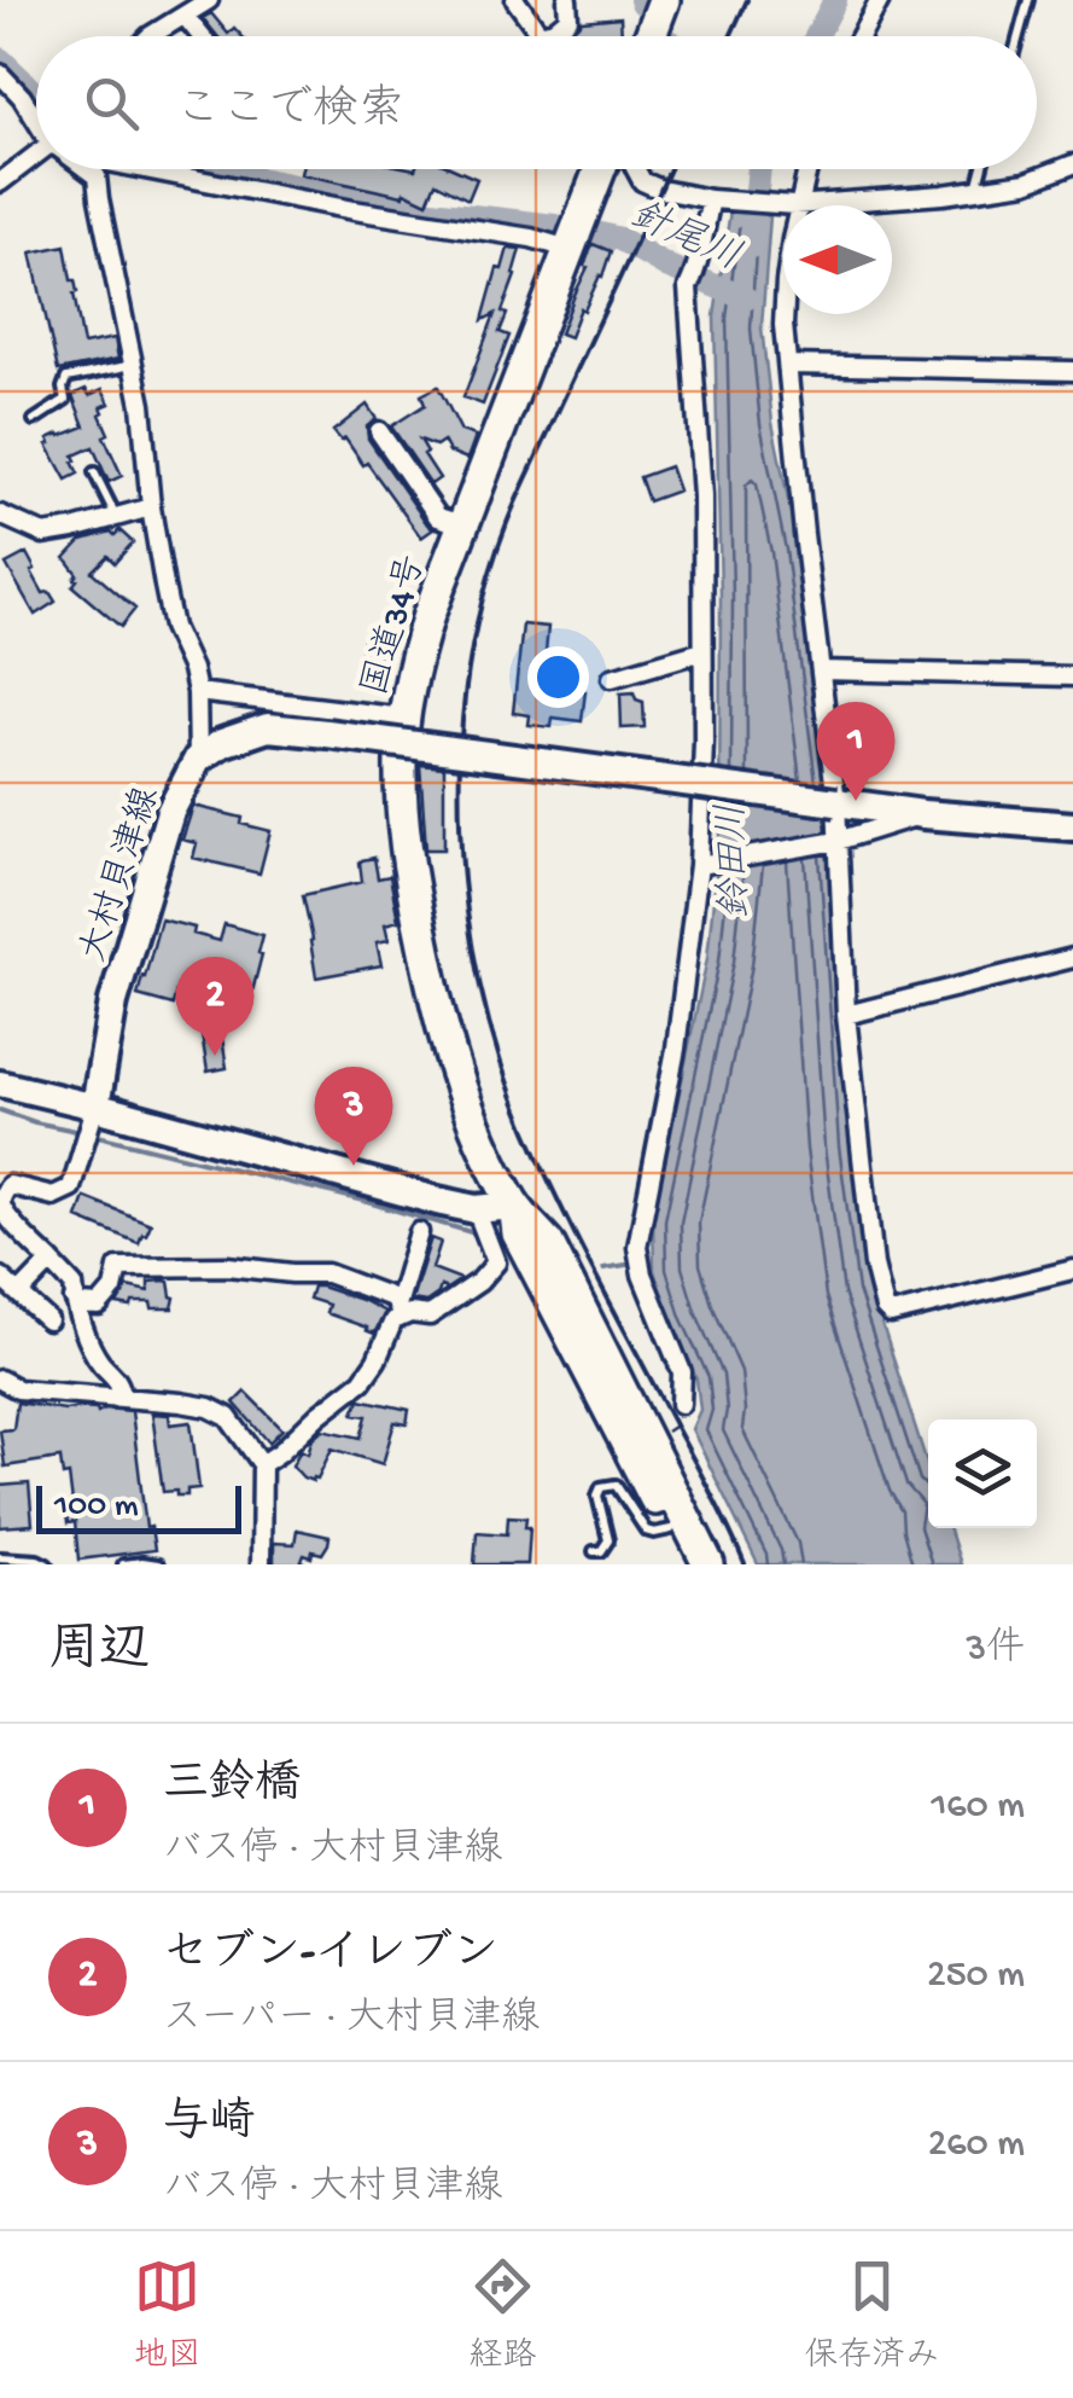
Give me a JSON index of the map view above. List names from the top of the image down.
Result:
{
  "streets": {
    "highway": ["国道34号"],
    "main road": ["大村貝津線"]
  },
  "water": ["針尾川", "鈴田川"],
  "scale_bar": "100 m",
  "north": "left",
  "page": {
    "search": "ここで検索",
    "pins": ["1", "2", "3"],
    "scale": "100 m",
    "heading": ["周辺", "3件"],
    "list": [
      {
        "mark": "1",
        "name": "三鈴橋",
        "note": "バス停 · 大村貝津線",
        "value": "160 m"
      },
      {
        "mark": "2",
        "name": "セブン-イレブン",
        "note": "スーパー · 大村貝津線",
        "value": "250 m"
      },
      {
        "mark": "3",
        "name": "与崎",
        "note": "バス停 · 大村貝津線",
        "value": "260 m"
      }
    ],
    "nav": ["地図", "経路", "保存済み"]
  }
}
